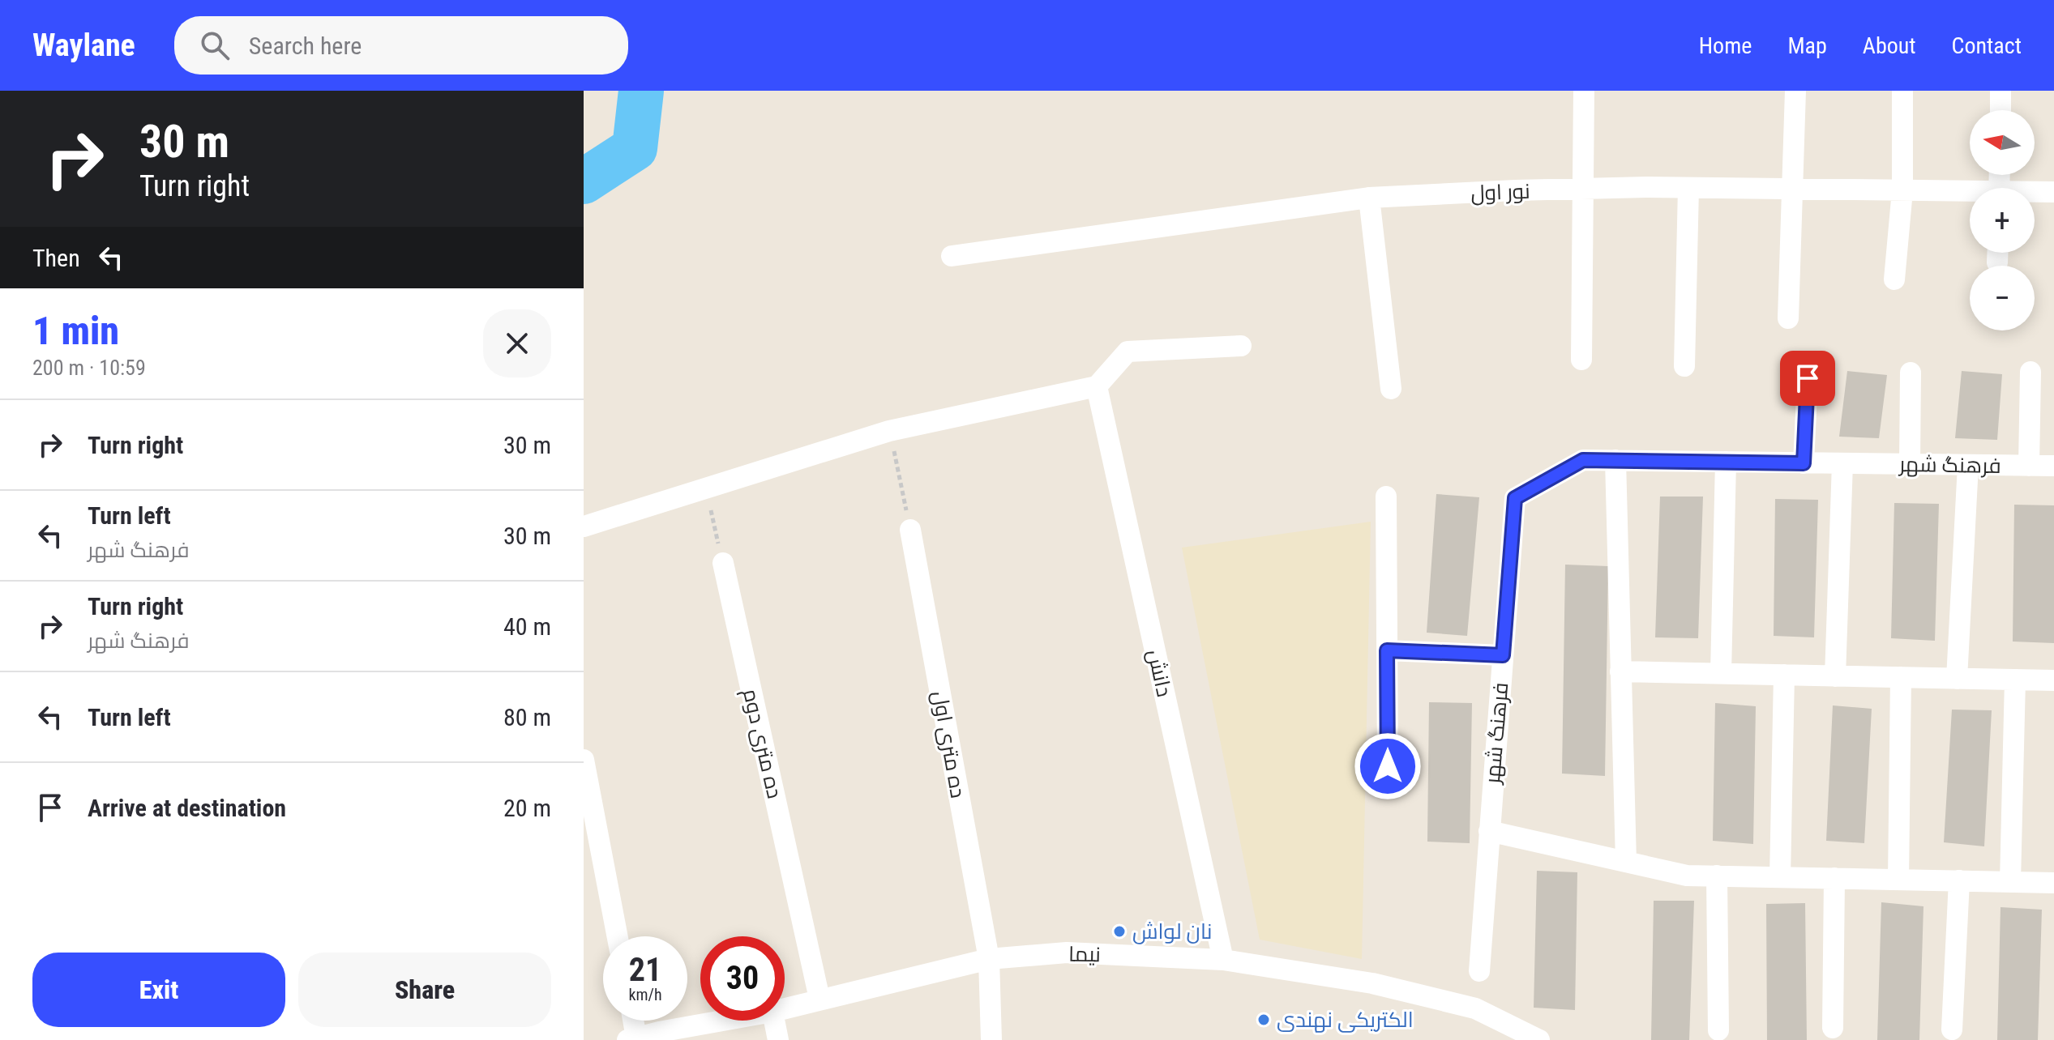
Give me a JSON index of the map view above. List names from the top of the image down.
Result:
{
  "streets": {
    "street": [
      "نور اول",
      "فرهنگ شهر",
      "دانش",
      "ده متری دوم",
      "ده متری اول",
      "نیما"
    ]
  },
  "crossings": [
    ["دانش", "نیما"],
    ["ده متری دوم", "نیما"],
    ["ده متری اول", "نیما"]
  ],
  "places": ["نان لواش", "الکتریکی نهندی"],
  "north": "left",
  "page": {
    "header": "Waylane",
    "search": "Search here",
    "nav": [
      "Home",
      "Map",
      "About",
      "Contact"
    ],
    "turn": ["30 m", "Turn right"],
    "map_buttons": ["+", "−"],
    "then": "Then",
    "heading": ["1 min", "200 m · 10:59"],
    "list": [
      {
        "name": "Turn right",
        "value": "30 m"
      },
      {
        "name": "Turn left",
        "note": "فرهنگ شهر",
        "value": "30 m"
      },
      {
        "name": "Turn right",
        "note": "فرهنگ شهر",
        "value": "40 m"
      },
      {
        "name": "Turn left",
        "value": "80 m"
      },
      {
        "name": "Arrive at destination",
        "value": "20 m"
      }
    ],
    "speed": "21 km/h",
    "limit": "30",
    "buttons": ["Exit", "Share"]
  }
}
